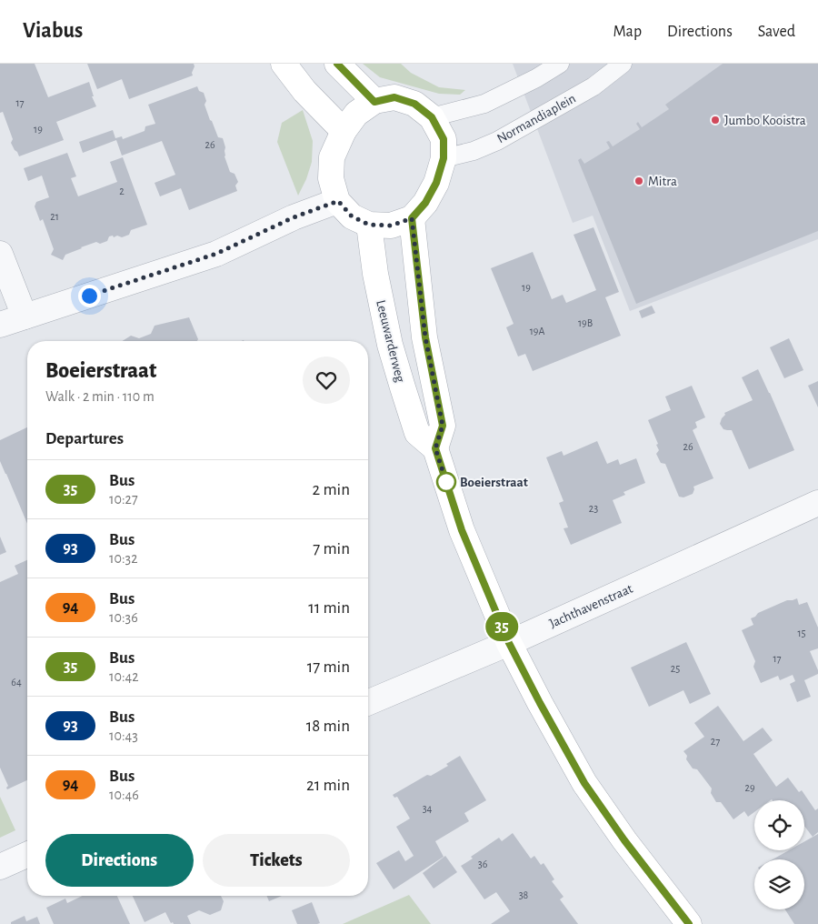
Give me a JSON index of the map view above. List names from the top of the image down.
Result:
{
  "streets": {
    "main road": ["Leeuwarderweg"],
    "street": ["Jachthavenstraat"],
    "lane": ["Normandiaplein"]
  },
  "crossings": [
    ["Normandiaplein", "Leeuwarderweg"]
  ],
  "places": ["Jumbo Kooistra", "Mitra", "Boeierstraat"],
  "lines": ["bus line 35"],
  "house_numbers": [
    "17",
    "19",
    "26",
    "2",
    "21",
    "19",
    "19B",
    "19A",
    "26",
    "23",
    "15",
    "17",
    "25",
    "64",
    "27",
    "29",
    "34",
    "36",
    "38"
  ],
  "page": {
    "header": "Viabus",
    "nav": ["Map", "Directions", "Saved"],
    "on_map": "35",
    "heading": [
      ["Boeierstraat", "Walk · 2 min · 110 m"],
      "Departures"
    ],
    "list": [
      {
        "mark": "35",
        "name": "Bus",
        "note": "10:27",
        "value": "2 min"
      },
      {
        "mark": "93",
        "name": "Bus",
        "note": "10:32",
        "value": "7 min"
      },
      {
        "mark": "94",
        "name": "Bus",
        "note": "10:36",
        "value": "11 min"
      },
      {
        "mark": "35",
        "name": "Bus",
        "note": "10:42",
        "value": "17 min"
      },
      {
        "mark": "93",
        "name": "Bus",
        "note": "10:43",
        "value": "18 min"
      },
      {
        "mark": "94",
        "name": "Bus",
        "note": "10:46",
        "value": "21 min"
      }
    ],
    "buttons": ["Directions", "Tickets"]
  }
}
